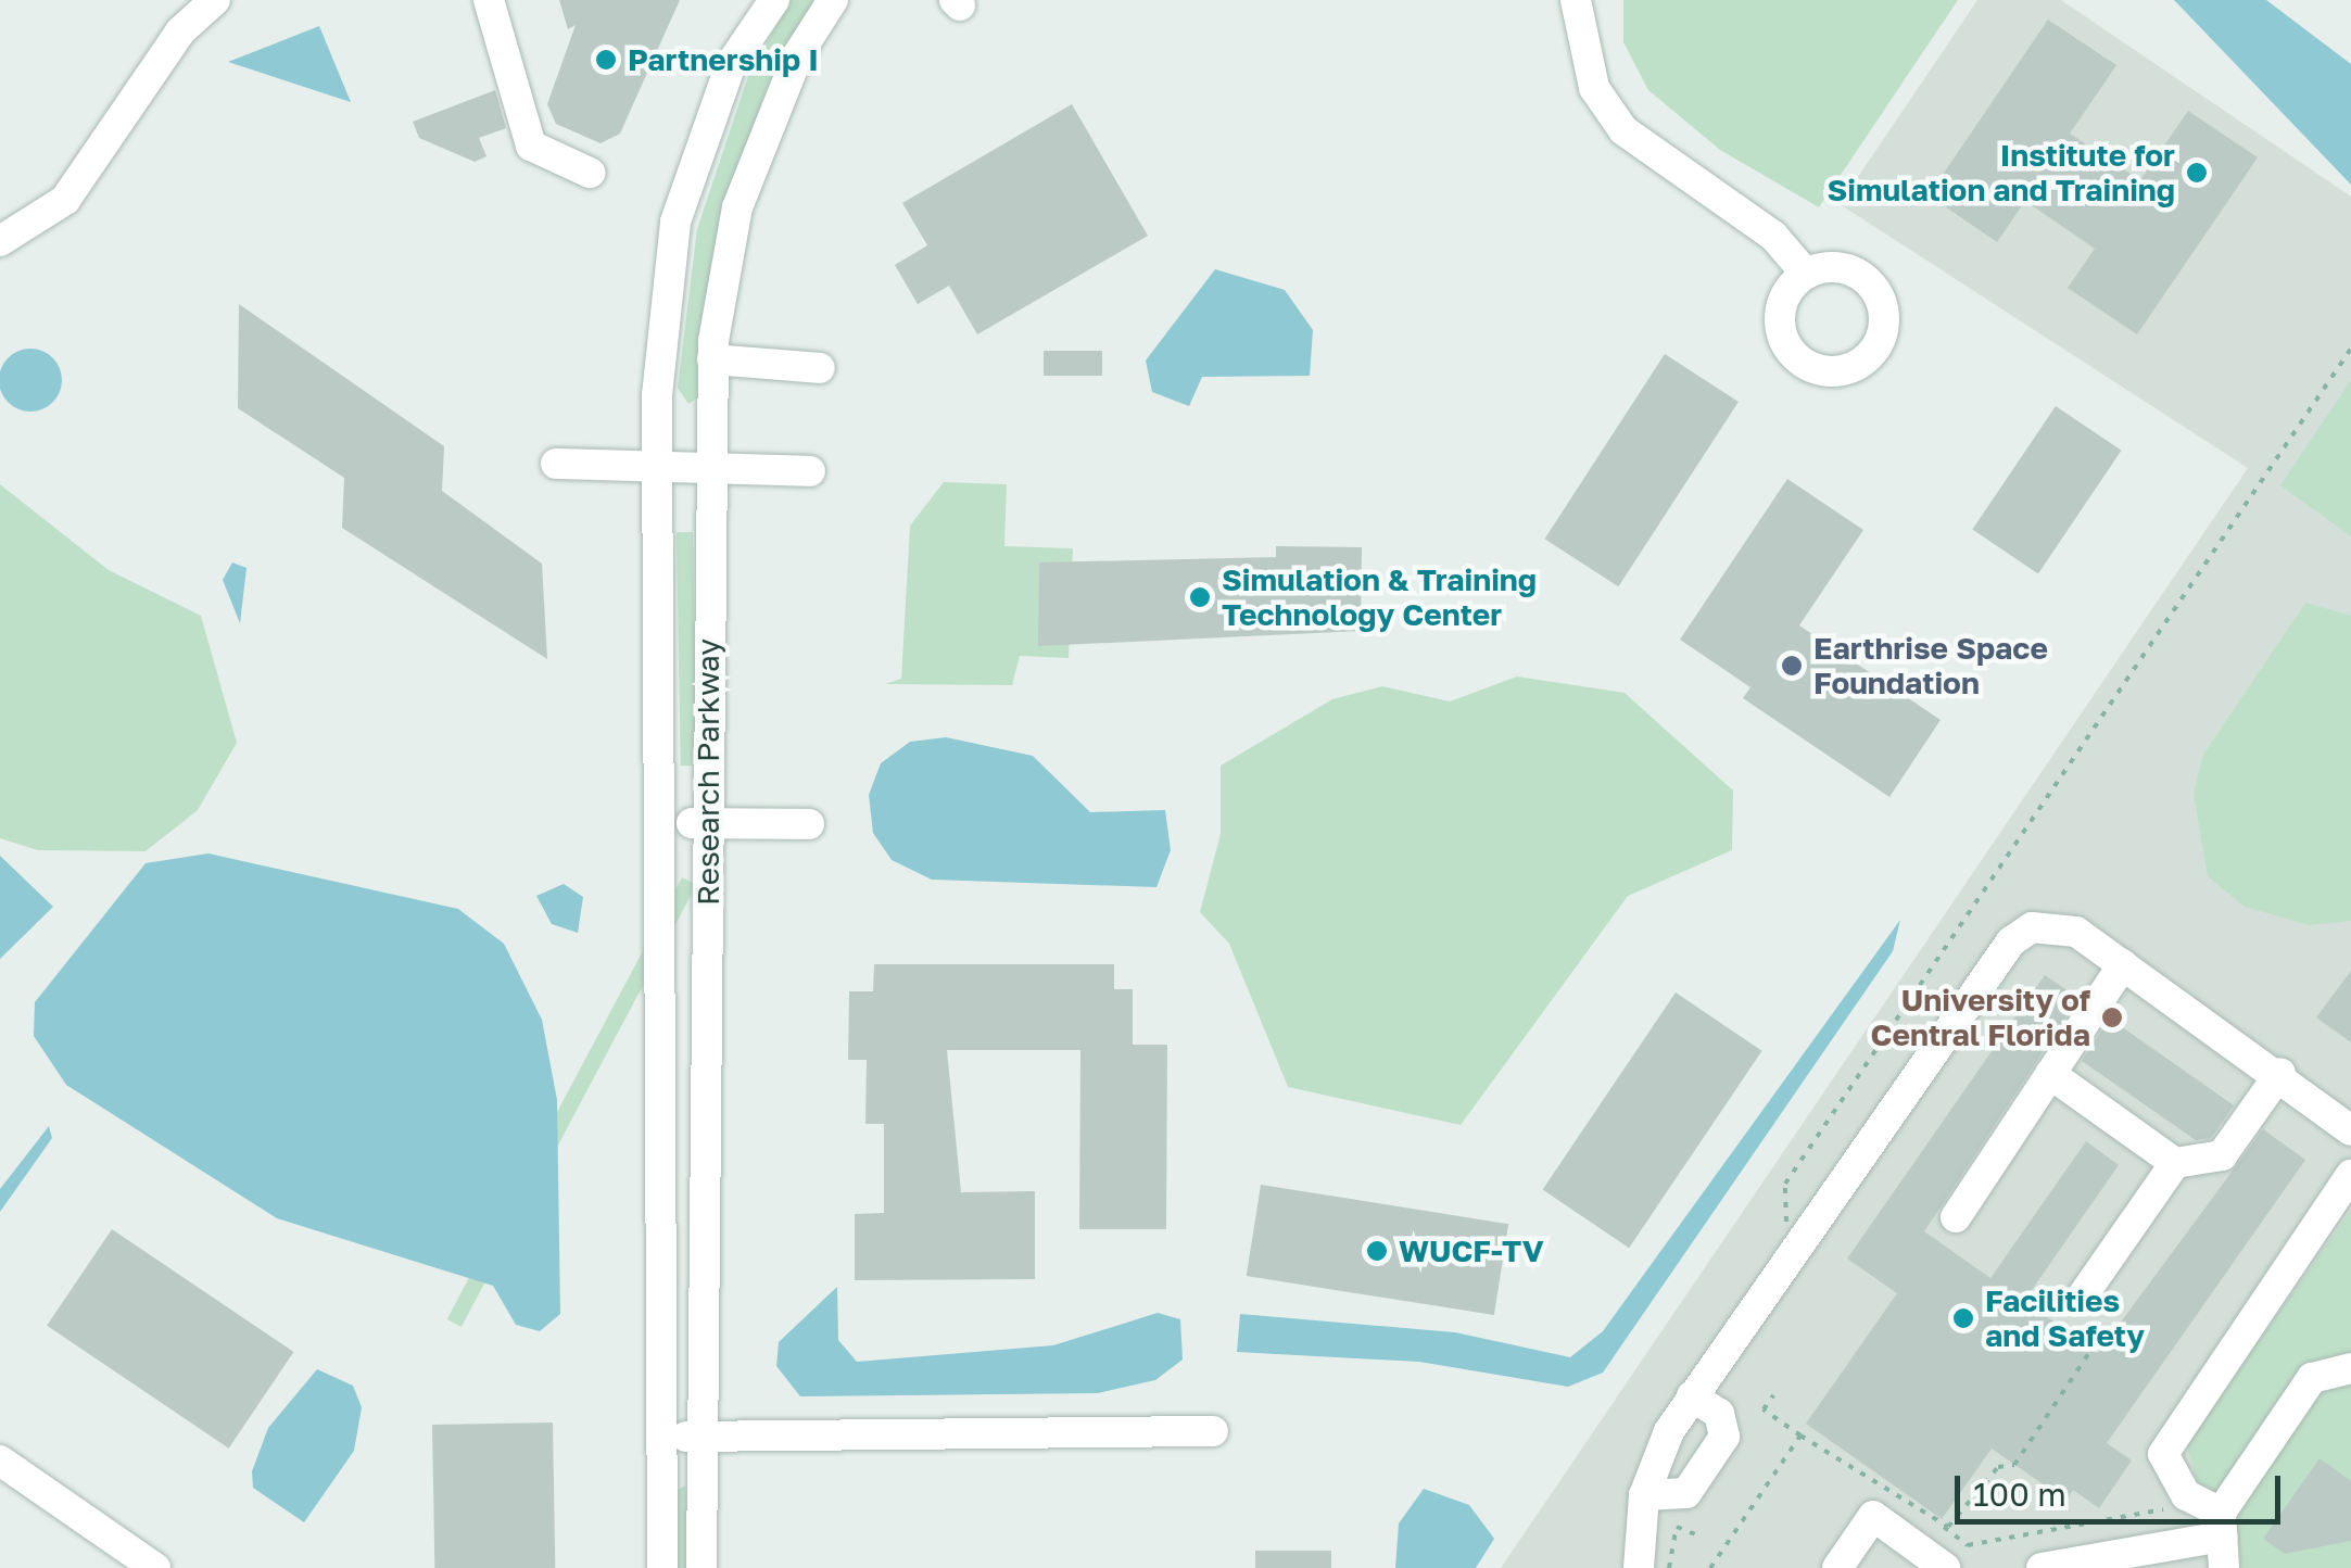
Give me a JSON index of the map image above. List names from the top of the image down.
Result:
{
  "streets": {
    "street": ["Research Parkway"]
  },
  "places": [
    "Partnership I",
    "Institute for Simulation and Training",
    "Simulation & Training Technology Center",
    "Earthrise Space Foundation",
    "University of Central Florida",
    "WUCF-TV",
    "Facilities and Safety"
  ],
  "scale_bar": "100 m"
}
